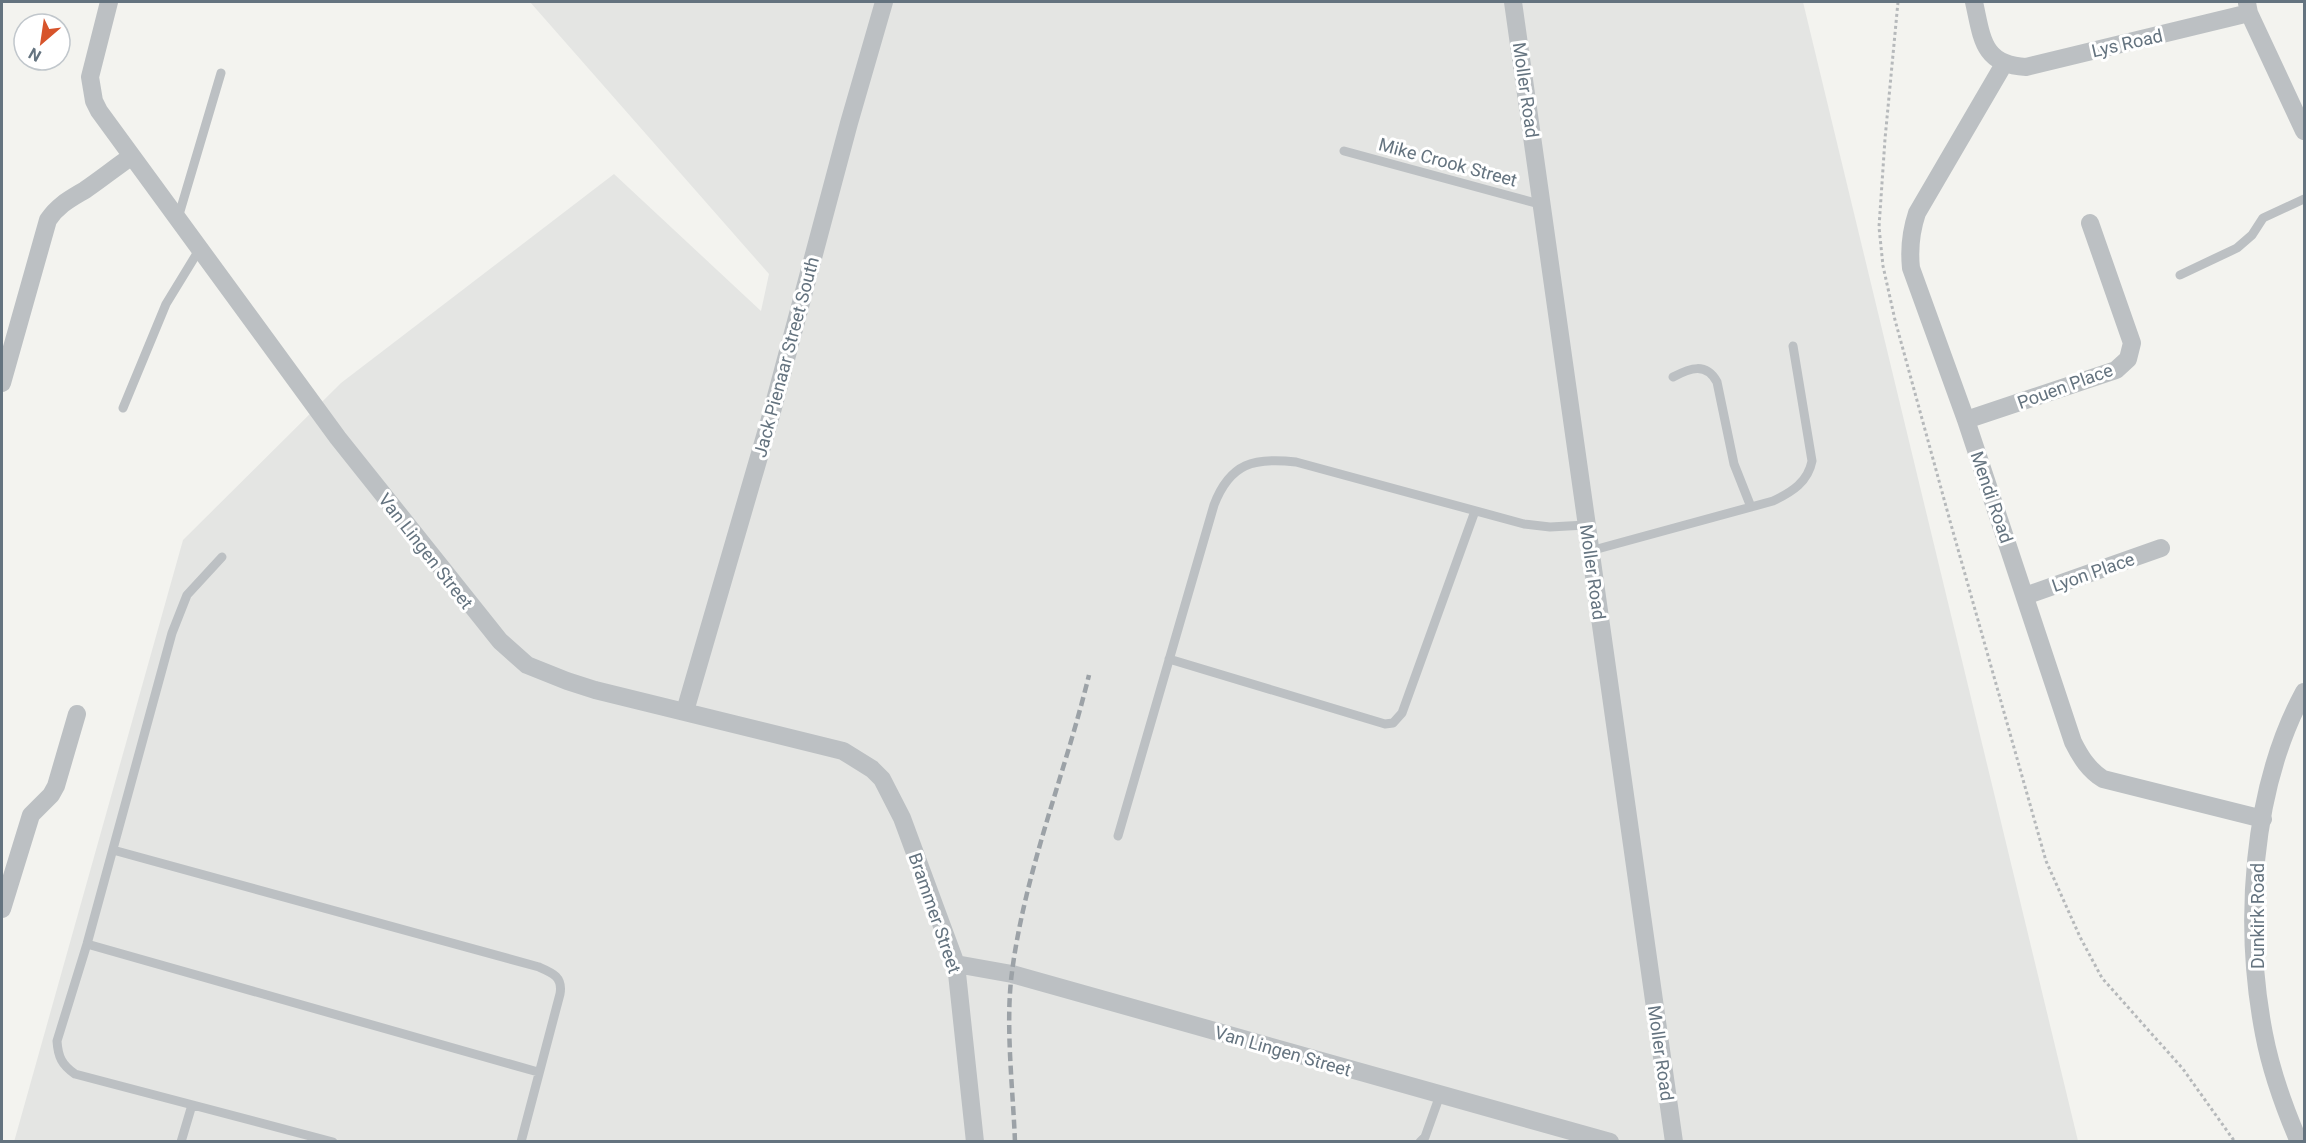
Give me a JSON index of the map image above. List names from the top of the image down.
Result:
{
  "streets": {
    "street": [
      "Lys Road",
      "Moller Road",
      "Jack Pienaar Street South",
      "Pouen Place",
      "Mendi Road",
      "Van Lingen Street",
      "Lyon Place",
      "Brammer Street",
      "Dunkirk Road"
    ],
    "lane": ["Mike Crook Street"]
  },
  "crossings": [
    ["Lys Road", "Mendi Road"],
    ["Moller Road", "Mike Crook Street"],
    ["Jack Pienaar Street South", "Van Lingen Street"],
    ["Pouen Place", "Mendi Road"],
    ["Mendi Road", "Lyon Place"],
    ["Mendi Road", "Dunkirk Road"],
    ["Van Lingen Street", "Brammer Street"]
  ],
  "north": "bottom left"
}
